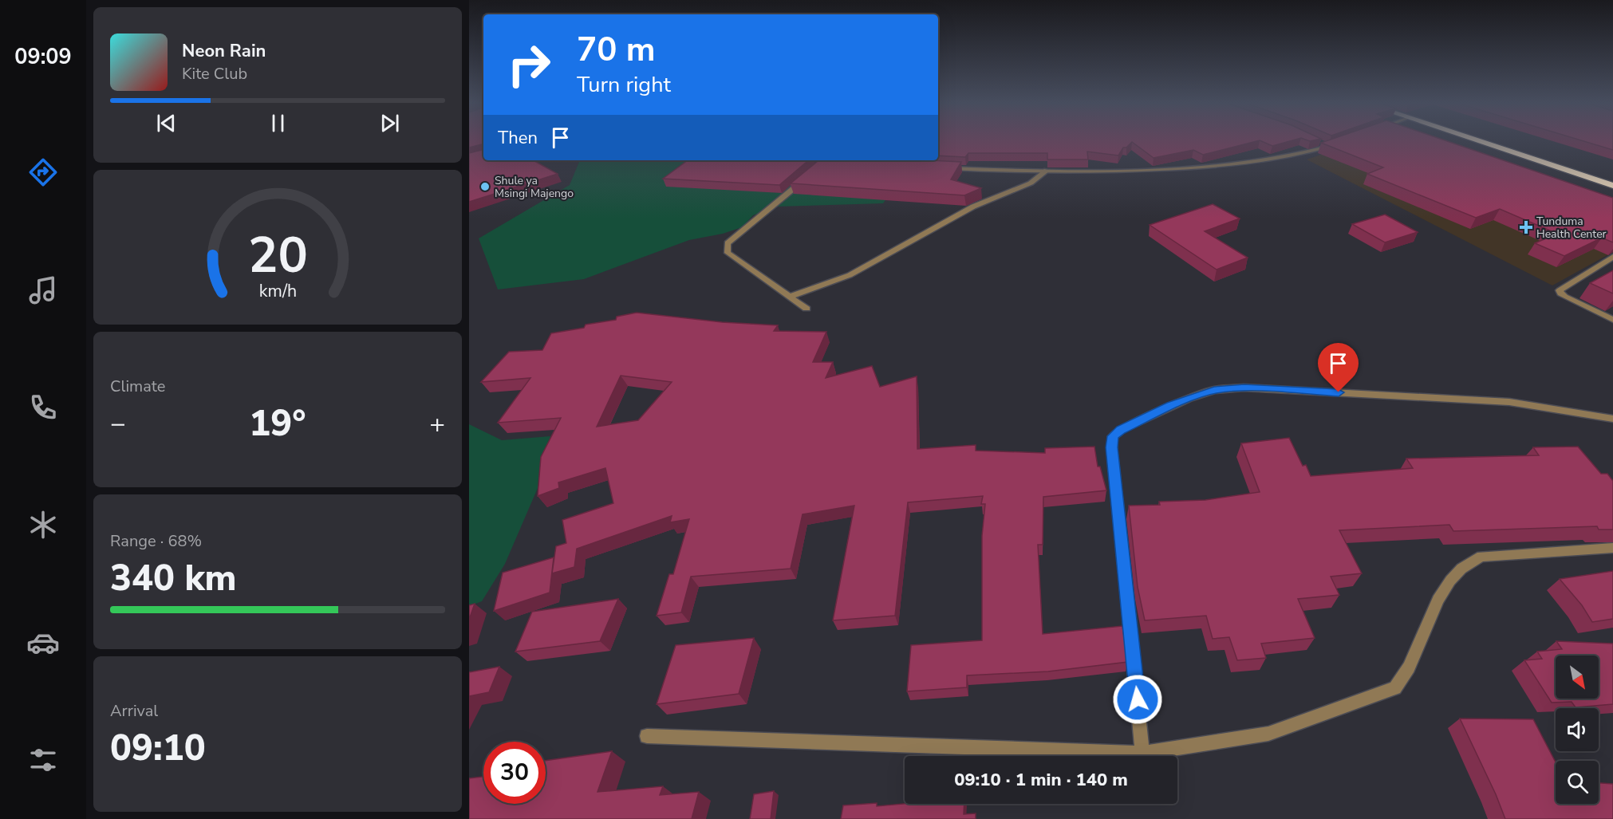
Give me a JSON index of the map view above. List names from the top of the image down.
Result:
{
  "places": {
    "other": ["Shule ya Msingi Majengo"],
    "health": ["Tunduma Health Center"]
  },
  "north": "bottom right",
  "page": {
    "tabs": "09:09",
    "turn": ["70 m", "Turn right"],
    "song": ["Neon Rain", "Kite Club"],
    "then": "Then",
    "tile": [
      "Climate",
      ["Range · 68%", "340 km"],
      ["Arrival", "09:10"]
    ],
    "heat": ["−", "19°", "+"],
    "limit": "30",
    "trip": "09:10 · 1 min · 140 m",
    "gauge": ["20", "km/h"]
  }
}
